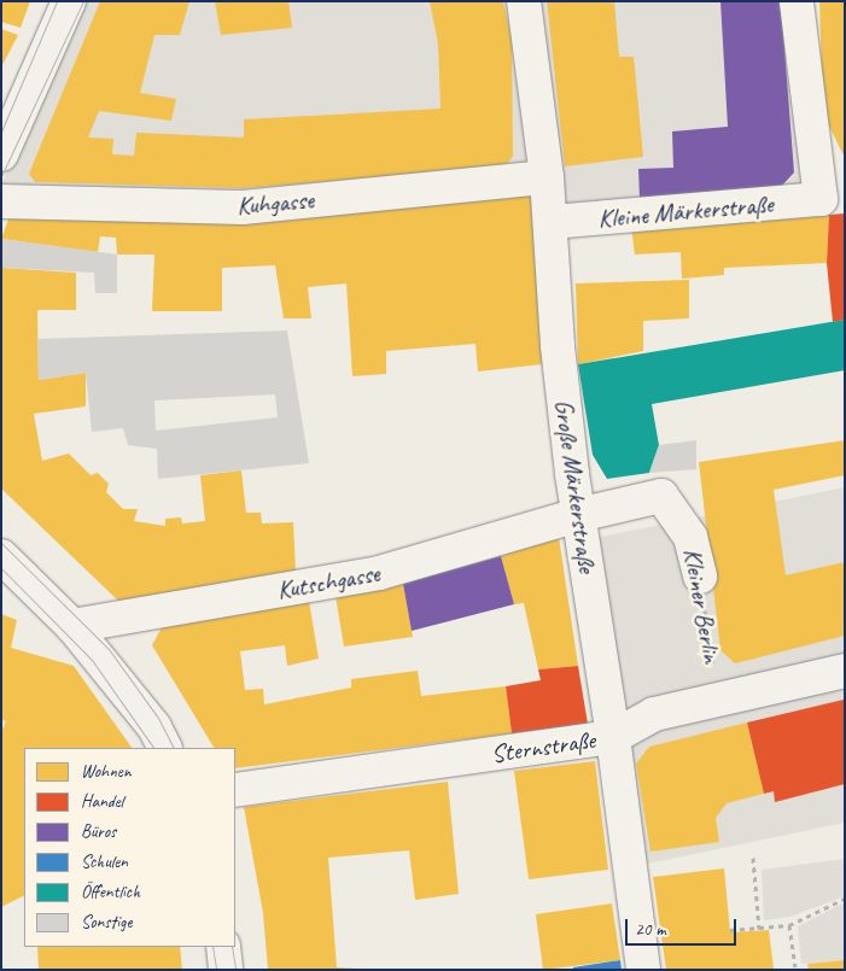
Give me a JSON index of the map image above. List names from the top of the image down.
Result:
{
  "streets": {
    "street": [
      "Kuhgasse",
      "Kleine Märkerstraße",
      "Große Märkerstraße",
      "Kutschgasse",
      "Kleiner Berlin",
      "Sternstraße"
    ]
  },
  "crossings": [
    ["Kuhgasse", "Große Märkerstraße"],
    ["Kleine Märkerstraße", "Große Märkerstraße"],
    ["Große Märkerstraße", "Kutschgasse"],
    ["Große Märkerstraße", "Kleiner Berlin"],
    ["Große Märkerstraße", "Sternstraße"],
    ["Kutschgasse", "Kleiner Berlin"],
    ["Kleiner Berlin", "Sternstraße"]
  ],
  "legend": [
    "Wohnen",
    "Handel",
    "Büros",
    "Schulen",
    "Öffentlich",
    "Sonstige"
  ],
  "scale_bar": "20 m"
}
